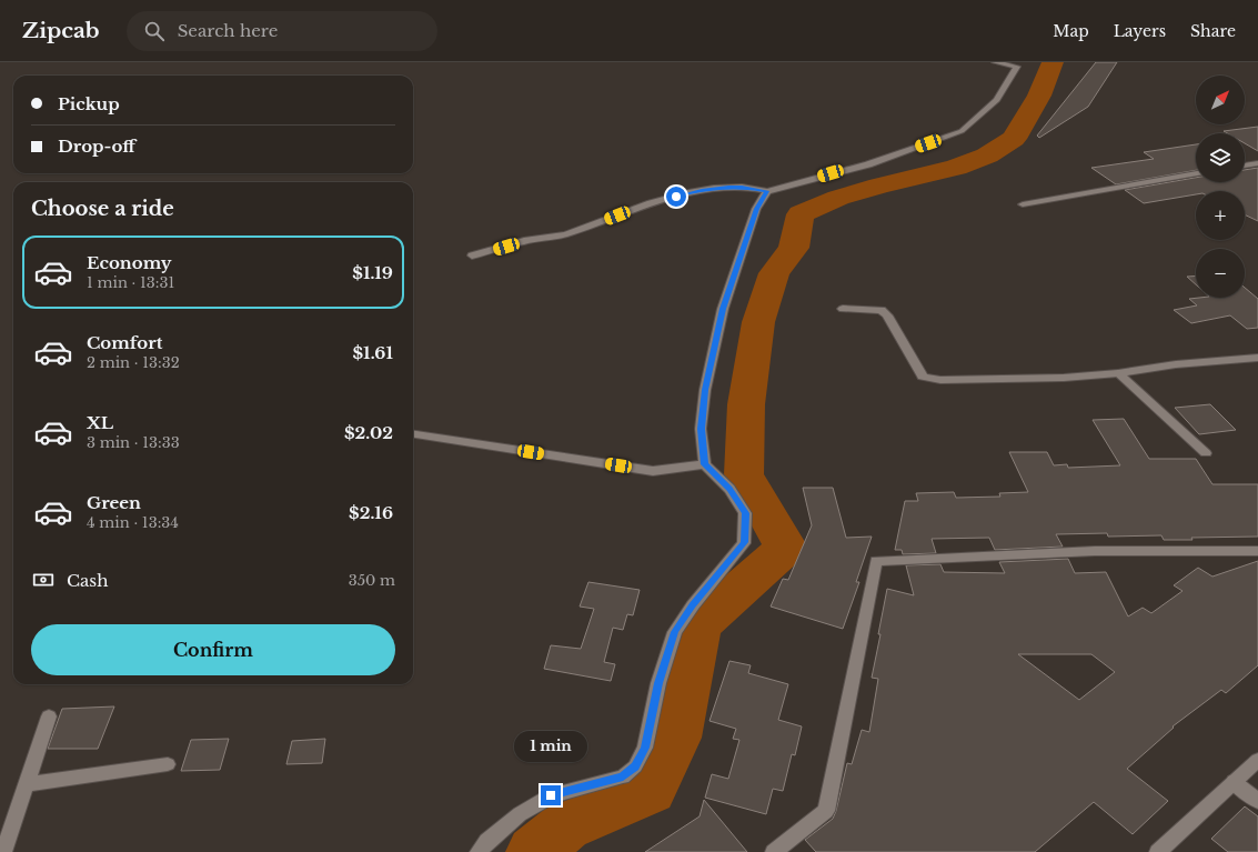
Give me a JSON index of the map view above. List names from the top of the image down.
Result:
{
  "north": "top right",
  "page": {
    "header": "Zipcab",
    "search": "Search here",
    "nav": ["Map", "Layers", "Share"],
    "map_buttons": ["+", "−"],
    "banner": ["Pickup", "Drop-off"],
    "heading": "Choose a ride",
    "list": [
      {
        "name": "Economy",
        "note": "1 min · 13:31",
        "value": "$1.19"
      },
      {
        "name": "Comfort",
        "note": "2 min · 13:32",
        "value": "$1.61"
      },
      {
        "name": "XL",
        "note": "3 min · 13:33",
        "value": "$2.02"
      },
      {
        "name": "Green",
        "note": "4 min · 13:34",
        "value": "$2.16"
      }
    ],
    "pay": ["Cash", "350 m"],
    "buttons": "Confirm",
    "bubble": "1 min"
  }
}
